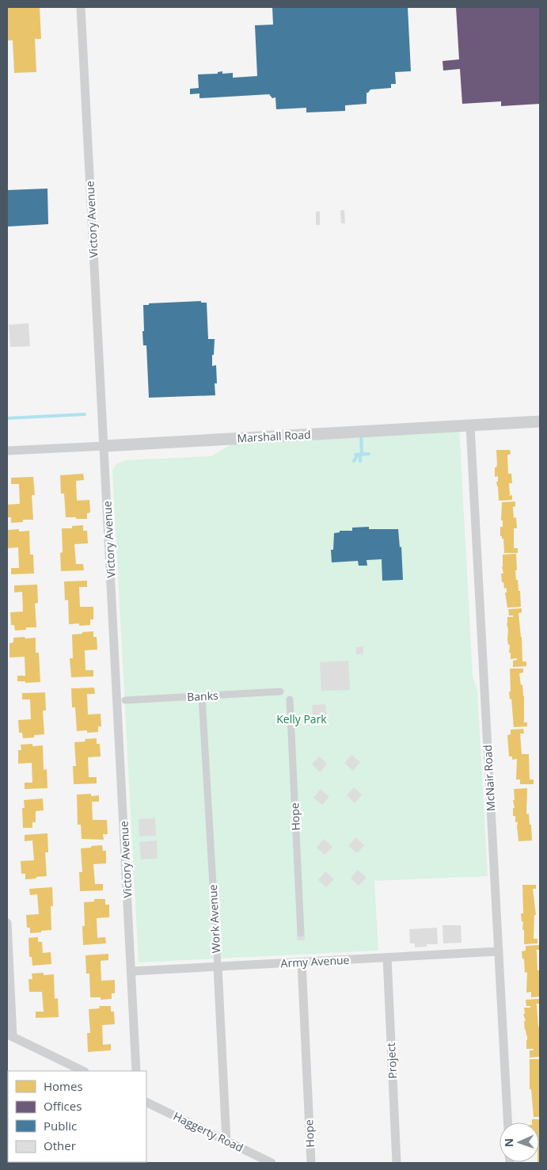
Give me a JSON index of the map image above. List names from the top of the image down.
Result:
{
  "streets": {
    "street": [
      "Victory Avenue",
      "Marshall Road",
      "Banks",
      "McNair Road",
      "Hope",
      "Work Avenue",
      "Army Avenue",
      "Project",
      "Haggerty Road"
    ]
  },
  "crossings": [
    ["Victory Avenue", "Marshall Road"],
    ["Victory Avenue", "Army Avenue"],
    ["Marshall Road", "McNair Road"],
    ["Banks", "Work Avenue"],
    ["McNair Road", "Army Avenue"],
    ["Hope", "Army Avenue"],
    ["Work Avenue", "Army Avenue"],
    ["Work Avenue", "Haggerty Road"],
    ["Army Avenue", "Project"]
  ],
  "parks": ["Kelly Park"],
  "legend": [
    "Homes",
    "Offices",
    "Public",
    "Other"
  ],
  "north": "left"
}
